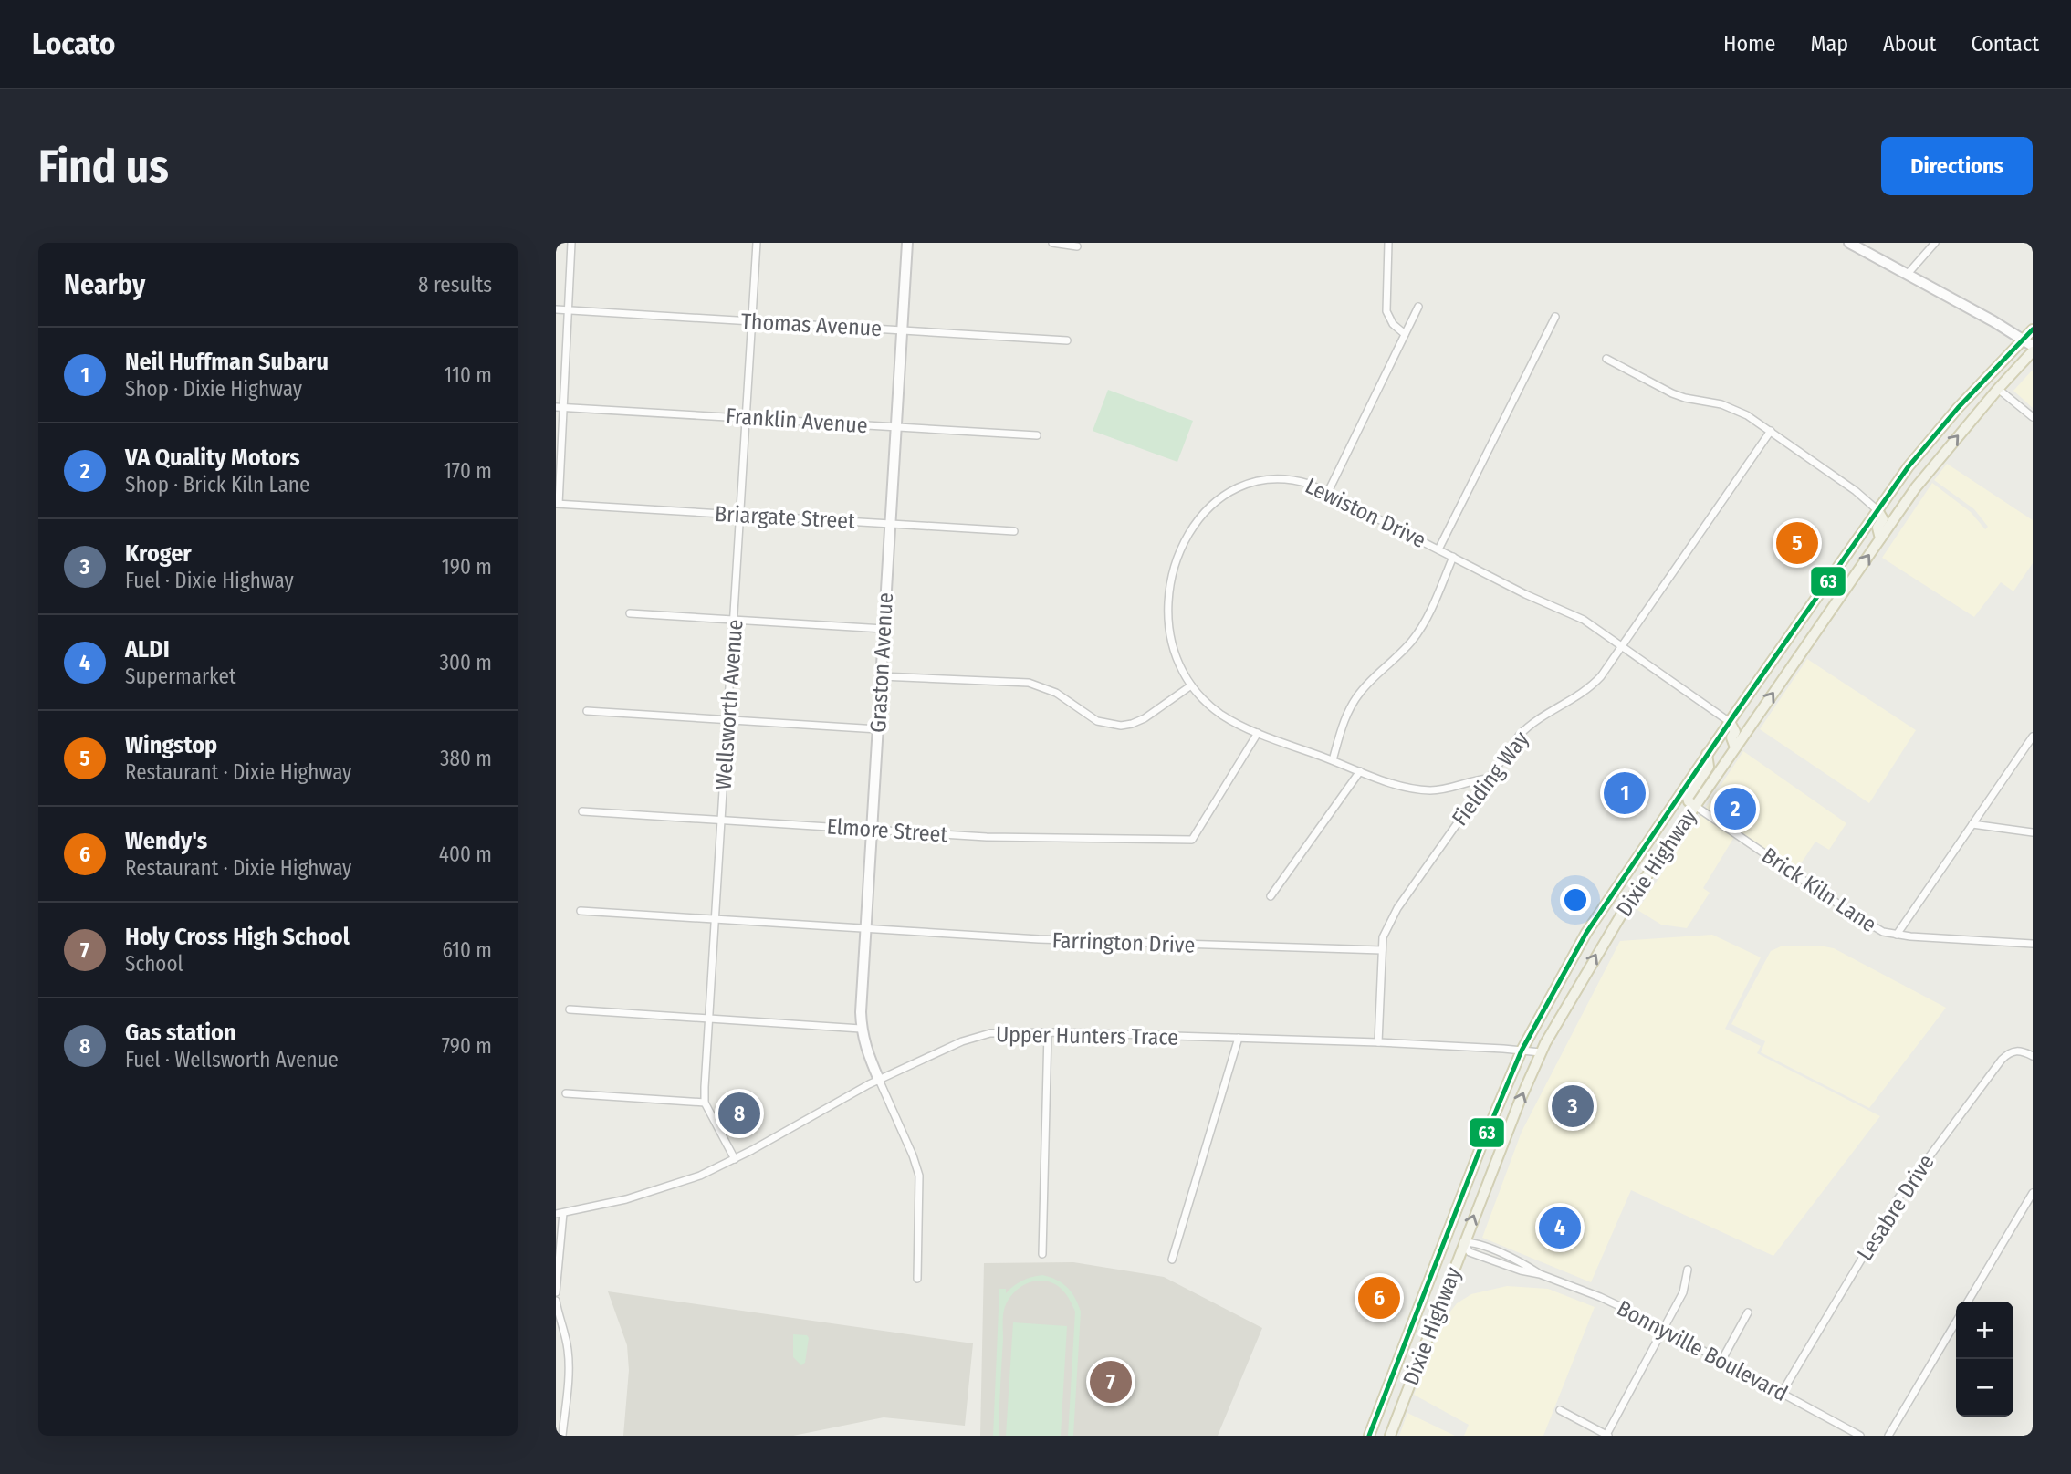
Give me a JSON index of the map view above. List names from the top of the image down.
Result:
{
  "streets": {
    "main road": ["Dixie Highway"],
    "street": [
      "Thomas Avenue",
      "Franklin Avenue",
      "Lewiston Drive",
      "Briargate Street",
      "Graston Avenue",
      "Wellsworth Avenue",
      "Fielding Way",
      "Elmore Street",
      "Brick Kiln Lane",
      "Farrington Drive",
      "Upper Hunters Trace",
      "Lesabre Drive",
      "Bonnyville Boulevard"
    ]
  },
  "crossings": [
    ["Thomas Avenue", "Graston Avenue"],
    ["Thomas Avenue", "Wellsworth Avenue"],
    ["Franklin Avenue", "Graston Avenue"],
    ["Franklin Avenue", "Wellsworth Avenue"],
    ["Lewiston Drive", "Fielding Way"],
    ["Lewiston Drive", "Elmore Street"],
    ["Lewiston Drive", "Dixie Highway"],
    ["Briargate Street", "Graston Avenue"],
    ["Briargate Street", "Wellsworth Avenue"],
    ["Graston Avenue", "Elmore Street"],
    ["Graston Avenue", "Farrington Drive"],
    ["Graston Avenue", "Upper Hunters Trace"],
    ["Wellsworth Avenue", "Elmore Street"],
    ["Wellsworth Avenue", "Farrington Drive"],
    ["Fielding Way", "Farrington Drive"],
    ["Fielding Way", "Upper Hunters Trace"],
    ["Dixie Highway", "Brick Kiln Lane"],
    ["Dixie Highway", "Upper Hunters Trace"],
    ["Dixie Highway", "Bonnyville Boulevard"],
    ["Lesabre Drive", "Bonnyville Boulevard"]
  ],
  "lines": ["transit line 63"],
  "page": {
    "header": "Locato",
    "nav": [
      "Home",
      "Map",
      "About",
      "Contact"
    ],
    "buttons": "Directions",
    "title": "Find us",
    "heading": ["Nearby", "8 results"],
    "list": [
      {
        "mark": "1",
        "name": "Neil Huffman Subaru",
        "note": "Shop · Dixie Highway",
        "value": "110 m"
      },
      {
        "mark": "2",
        "name": "VA Quality Motors",
        "note": "Shop · Brick Kiln Lane",
        "value": "170 m"
      },
      {
        "mark": "3",
        "name": "Kroger",
        "note": "Fuel · Dixie Highway",
        "value": "190 m"
      },
      {
        "mark": "4",
        "name": "ALDI",
        "note": "Supermarket",
        "value": "300 m"
      },
      {
        "mark": "5",
        "name": "Wingstop",
        "note": "Restaurant · Dixie Highway",
        "value": "380 m"
      },
      {
        "mark": "6",
        "name": "Wendy's",
        "note": "Restaurant · Dixie Highway",
        "value": "400 m"
      },
      {
        "mark": "7",
        "name": "Holy Cross High School",
        "note": "School",
        "value": "610 m"
      },
      {
        "mark": "8",
        "name": "Gas station",
        "note": "Fuel · Wellsworth Avenue",
        "value": "790 m"
      }
    ],
    "pins": [
      "5",
      "1",
      "2",
      "3",
      "8",
      "4",
      "6",
      "7"
    ],
    "map_buttons": ["+", "−"]
  }
}
